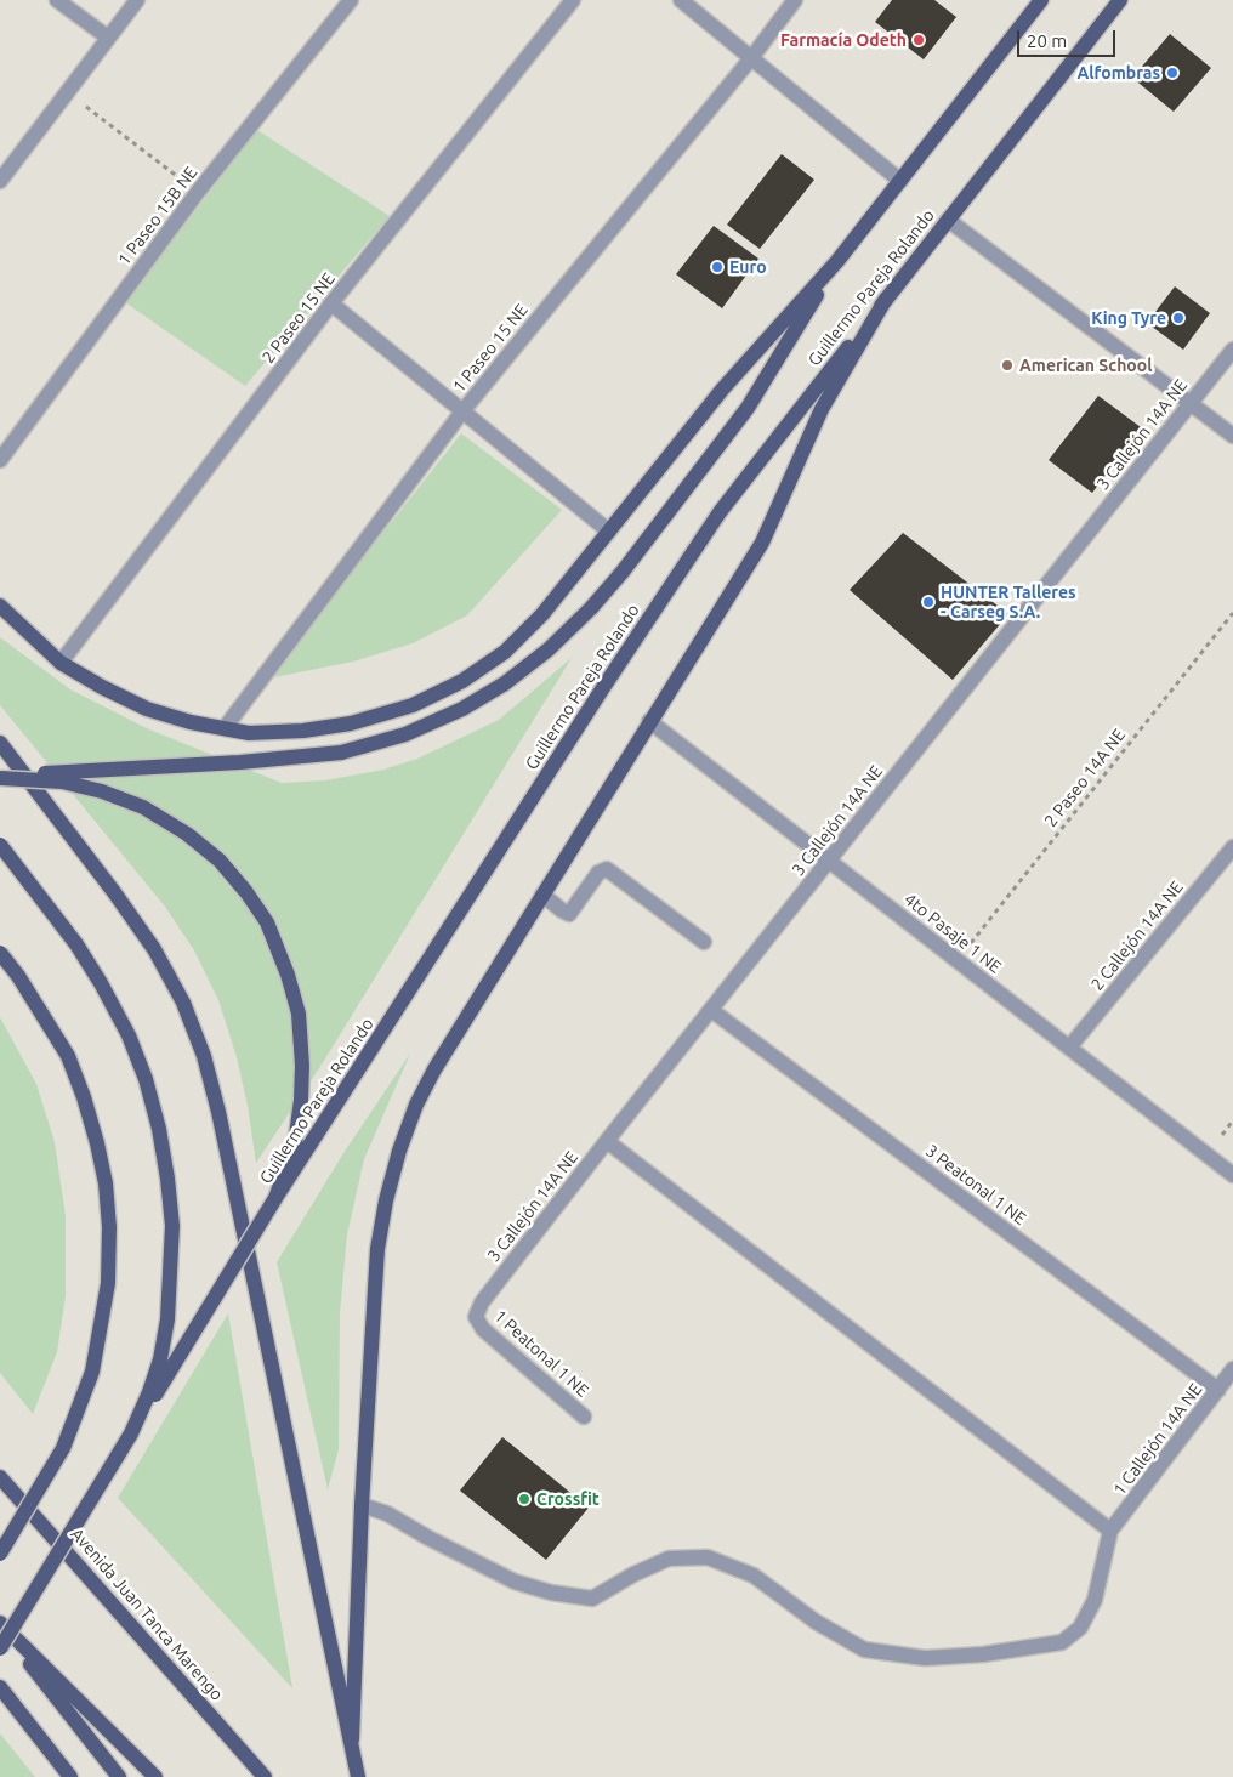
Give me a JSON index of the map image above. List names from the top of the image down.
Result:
{
  "streets": {
    "main road": ["Guillermo Pareja Rolando", "Avenida Juan Tanca Marengo"],
    "street": [
      "1 Paseo 15B NE",
      "2 Paseo 15 NE",
      "1 Paseo 15 NE",
      "3 Callejón 14A NE",
      "4to Pasaje 1 NE",
      "2 Callejón 14A NE",
      "3 Peatonal 1 NE",
      "1 Peatonal 1 NE",
      "1 Callejón 14A NE"
    ],
    "path": ["2 Paseo 14A NE"]
  },
  "crossings": [
    ["3 Callejón 14A NE", "4to Pasaje 1 NE"],
    ["3 Callejón 14A NE", "3 Peatonal 1 NE"],
    ["3 Callejón 14A NE", "1 Peatonal 1 NE"],
    ["2 Paseo 14A NE", "4to Pasaje 1 NE"],
    ["4to Pasaje 1 NE", "2 Callejón 14A NE"],
    ["3 Peatonal 1 NE", "1 Callejón 14A NE"]
  ],
  "places": [
    "Farmacía Odeth",
    "Alfombras",
    "Euro",
    "King Tyre",
    "American School",
    "HUNTER Talleres - Carseg S.A.",
    "Crossfit"
  ],
  "scale_bar": "20 m"
}
